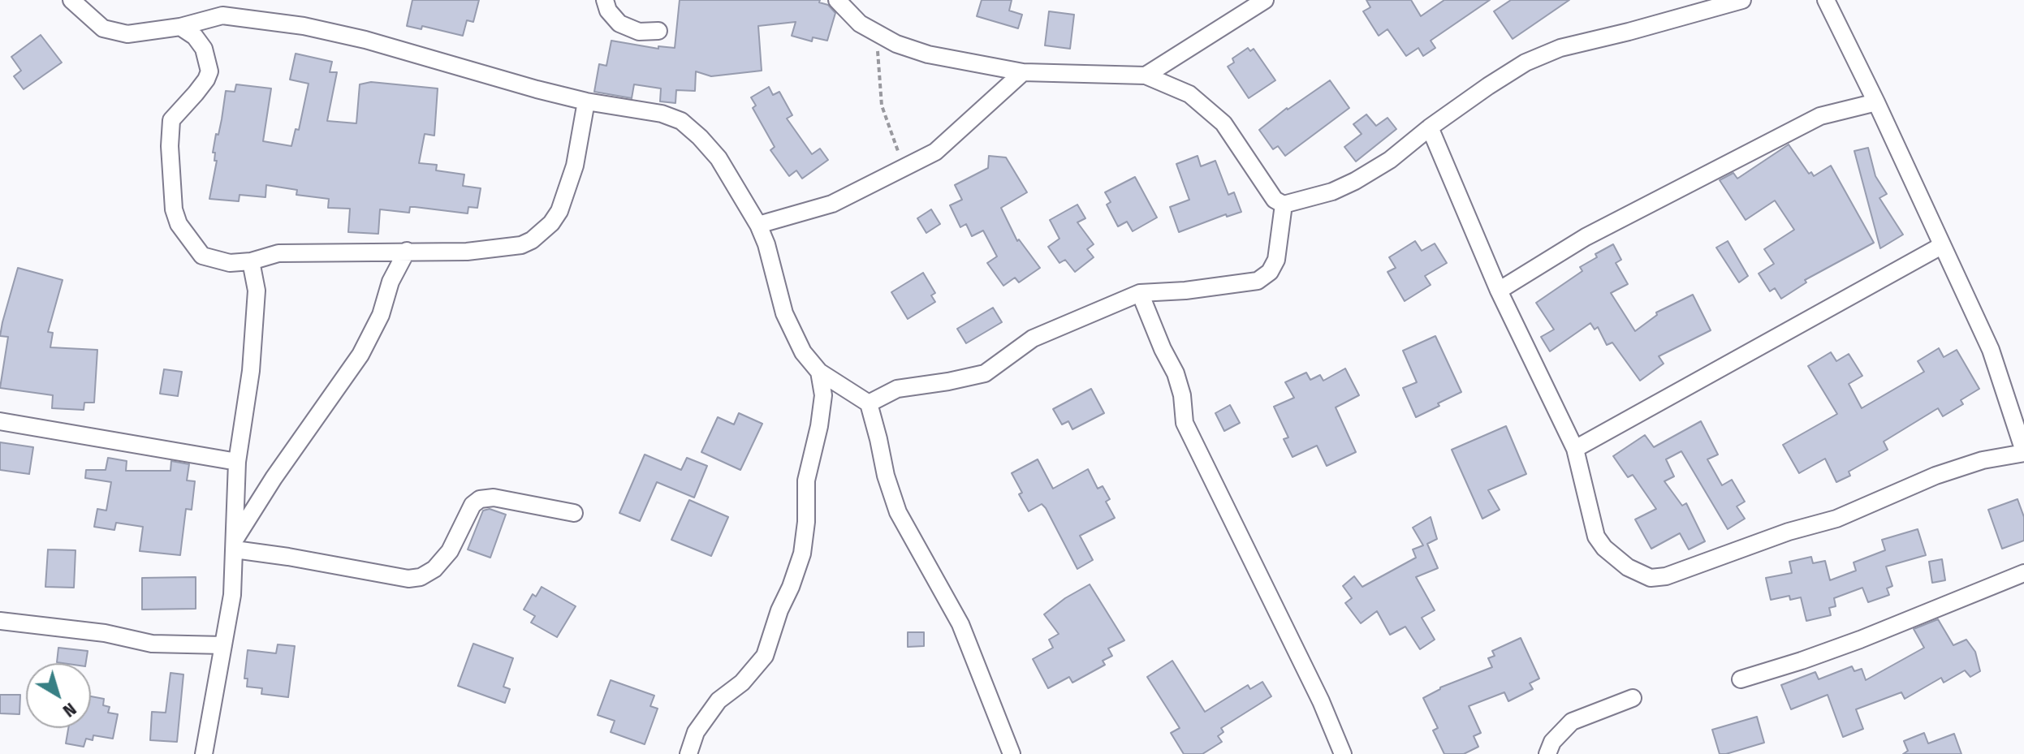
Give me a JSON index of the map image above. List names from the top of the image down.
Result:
{
  "north": "bottom right"
}
